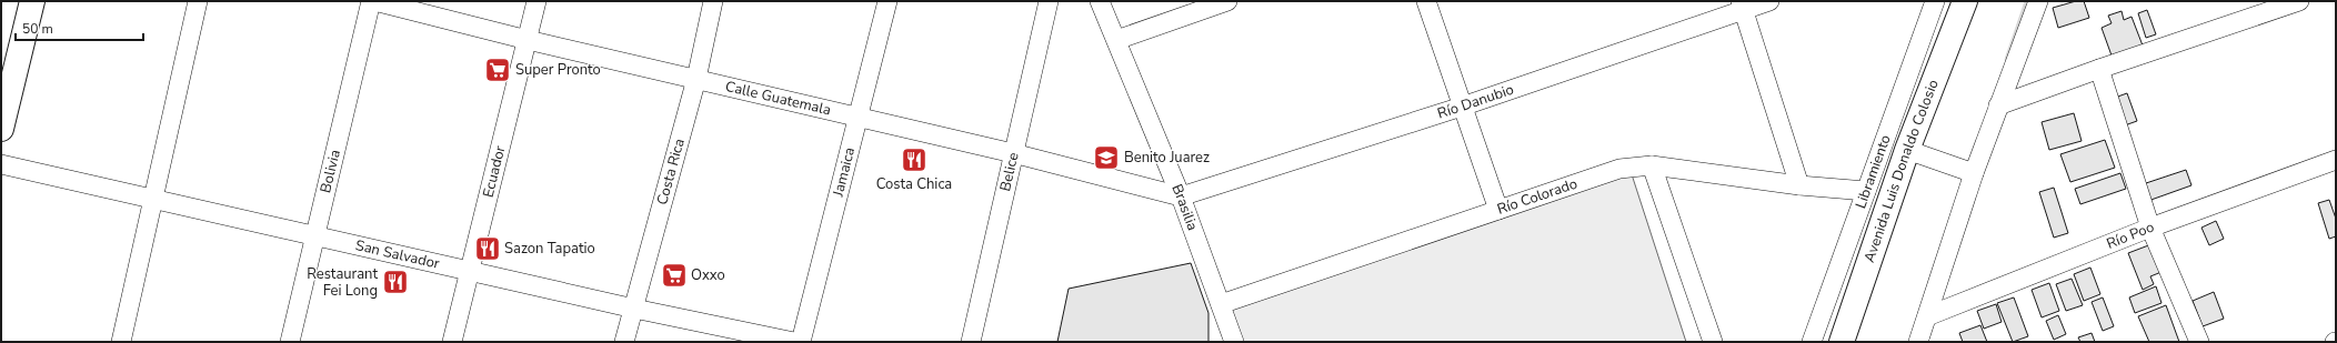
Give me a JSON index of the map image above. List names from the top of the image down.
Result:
{
  "streets": {
    "main road": ["Avenida Luis Donaldo Colosio"],
    "street": [
      "Calle Guatemala",
      "Río Danubio",
      "Bolivia",
      "Jamaica",
      "Belice",
      "Libramiento",
      "Ecuador",
      "Costa Rica",
      "Río Colorado",
      "Brasilia",
      "Río Poo",
      "San Salvador"
    ]
  },
  "crossings": [
    ["Calle Guatemala", "Río Danubio"],
    ["Calle Guatemala", "Jamaica"],
    ["Calle Guatemala", "Belice"],
    ["Calle Guatemala", "Ecuador"],
    ["Calle Guatemala", "Costa Rica"],
    ["Calle Guatemala", "Brasilia"],
    ["Río Danubio", "Brasilia"],
    ["Bolivia", "San Salvador"],
    ["Libramiento", "Río Colorado"],
    ["Ecuador", "San Salvador"],
    ["Costa Rica", "San Salvador"],
    ["Río Colorado", "Brasilia"]
  ],
  "places": {
    "supermarket": ["Super Pronto", "Oxxo"],
    "school or university": ["Benito Juarez"],
    "restaurant": ["Costa Chica", "Sazon Tapatio", "Restaurant Fei Long"]
  },
  "scale_bar": "50 m"
}
